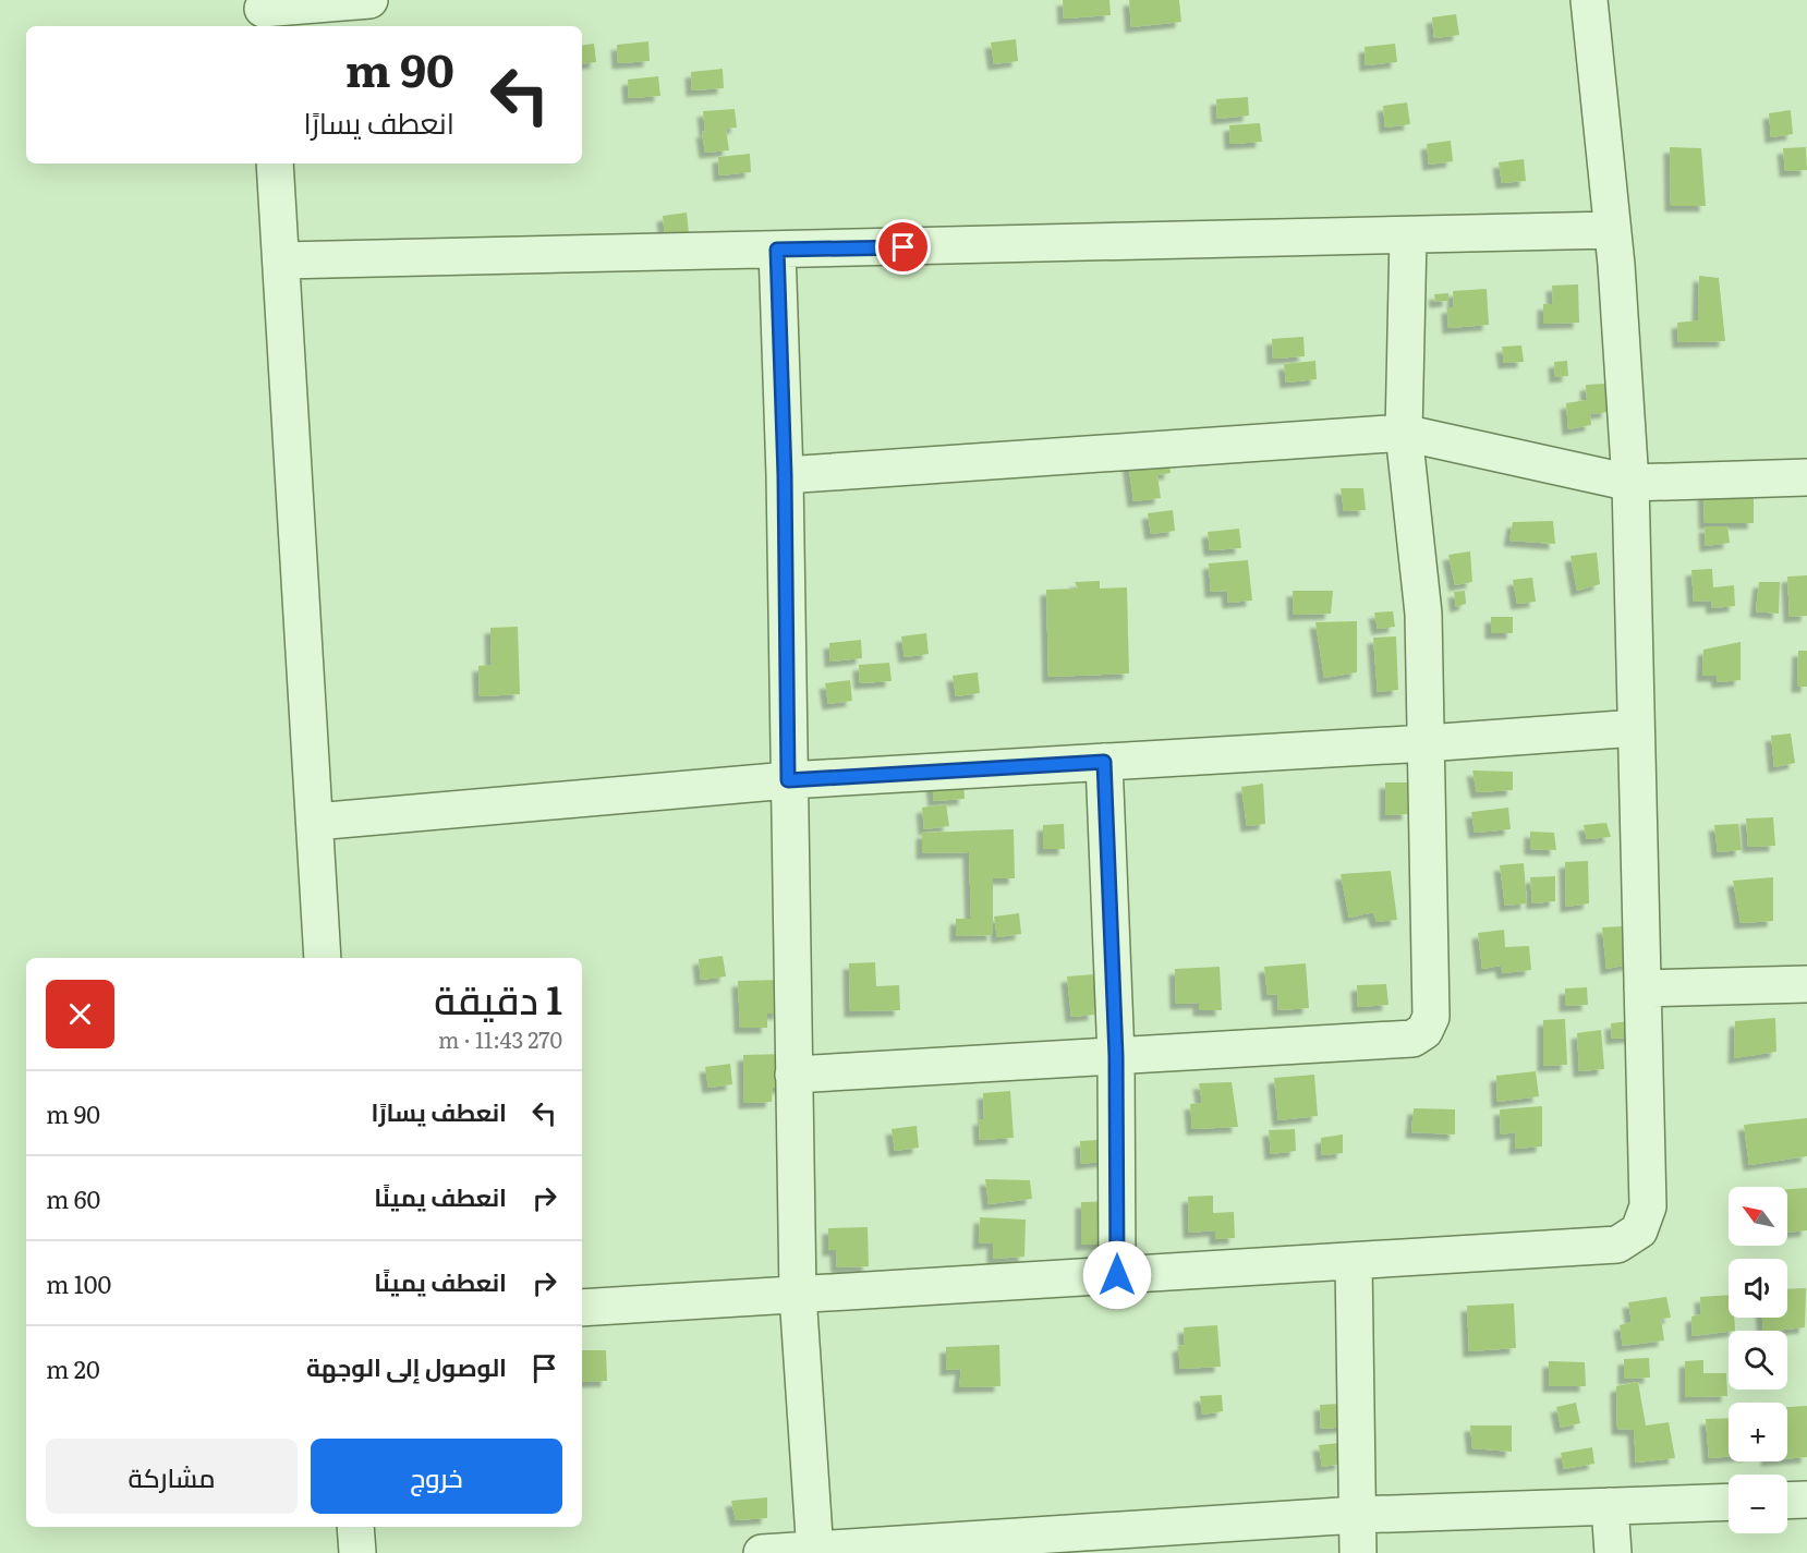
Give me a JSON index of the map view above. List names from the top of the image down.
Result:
{
  "north": "top left",
  "page": {
    "turn": ["90 m", "انعطف يسارًا"],
    "heading": ["1 دقيقة", "270 m · 11:43"],
    "list": [
      {
        "name": "انعطف يسارًا",
        "value": "90 m"
      },
      {
        "name": "انعطف يمينًا",
        "value": "60 m"
      },
      {
        "name": "انعطف يمينًا",
        "value": "100 m"
      },
      {
        "name": "الوصول إلى الوجهة",
        "value": "20 m"
      }
    ],
    "map_buttons": ["+", "−"],
    "buttons": ["خروج", "مشاركة"]
  }
}
